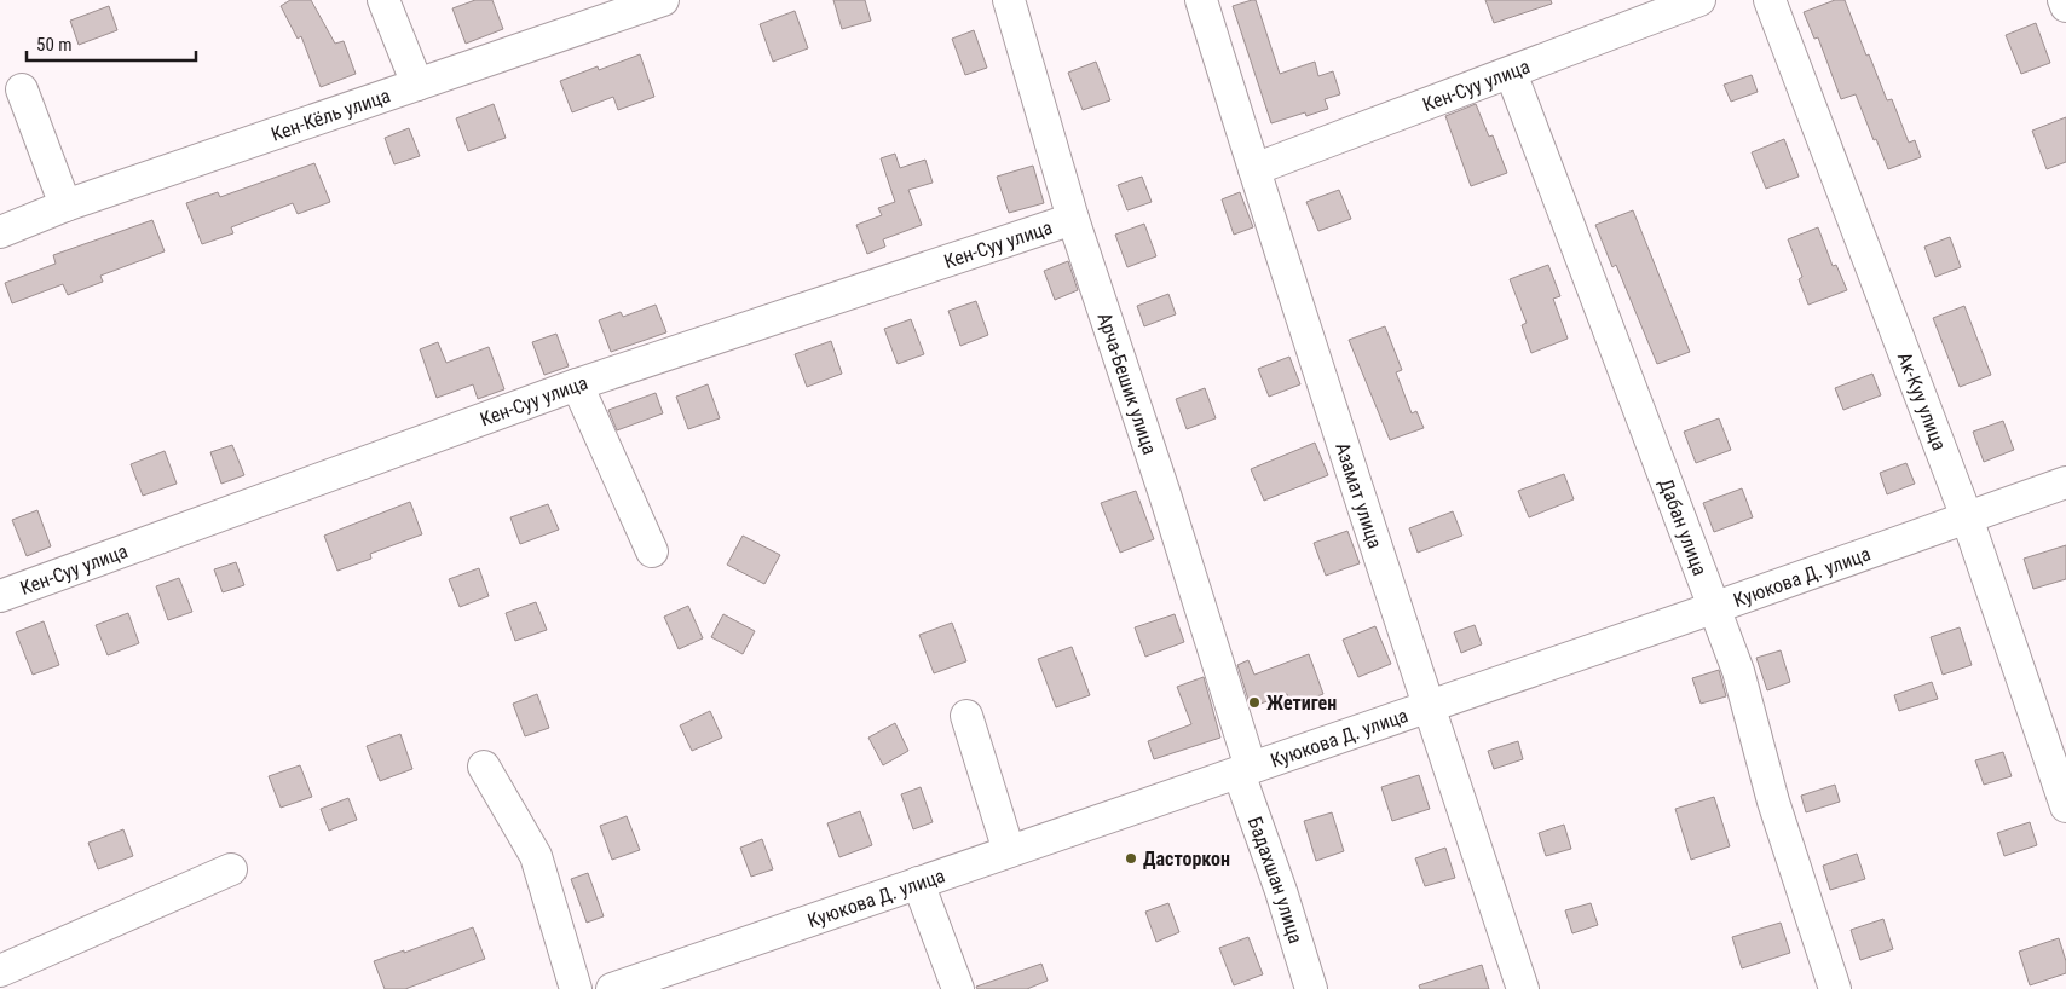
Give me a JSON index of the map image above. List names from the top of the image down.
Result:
{
  "streets": {
    "street": [
      "Кен-Суу улица",
      "Кен-Кёль улица",
      "Арча-Бешик улица",
      "Ак-Куу улица",
      "Азамат улица",
      "Дабан улица",
      "Куюкова Д. улица",
      "Бадахшан улица"
    ]
  },
  "crossings": [
    ["Кен-Суу улица", "Арча-Бешик улица"],
    ["Кен-Суу улица", "Азамат улица"],
    ["Кен-Суу улица", "Дабан улица"],
    ["Арча-Бешик улица", "Куюкова Д. улица"],
    ["Арча-Бешик улица", "Бадахшан улица"],
    ["Ак-Куу улица", "Куюкова Д. улица"],
    ["Азамат улица", "Куюкова Д. улица"],
    ["Дабан улица", "Куюкова Д. улица"],
    ["Куюкова Д. улица", "Бадахшан улица"]
  ],
  "places": ["Жетиген", "Дасторкон"],
  "scale_bar": "50 m"
}
